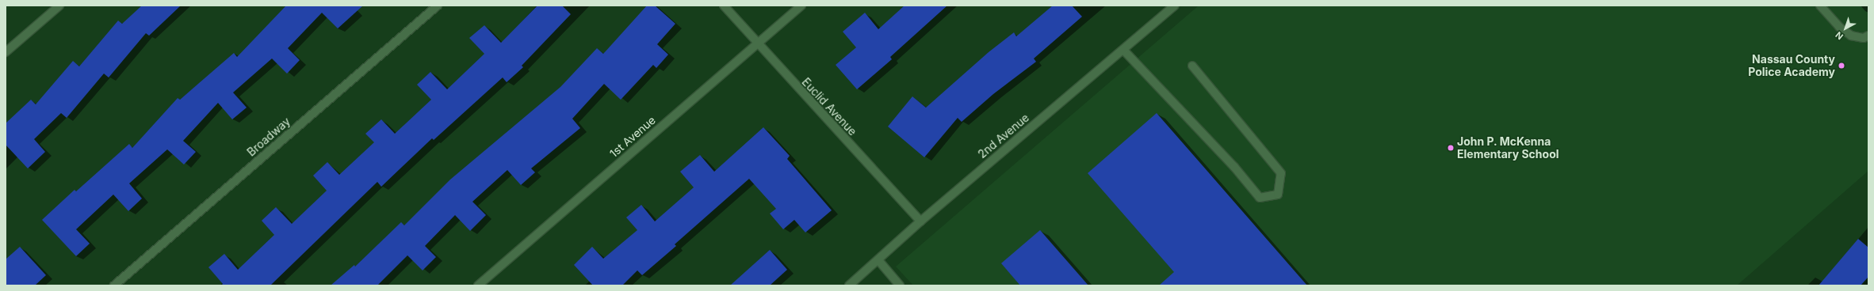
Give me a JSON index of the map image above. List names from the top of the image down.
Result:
{
  "streets": {
    "street": [
      "Euclid Avenue",
      "2nd Avenue",
      "Broadway",
      "1st Avenue"
    ]
  },
  "crossings": [
    ["Euclid Avenue", "2nd Avenue"],
    ["Euclid Avenue", "1st Avenue"]
  ],
  "places": ["Nassau County Police Academy", "John P. McKenna Elementary School"],
  "north": "bottom left"
}
